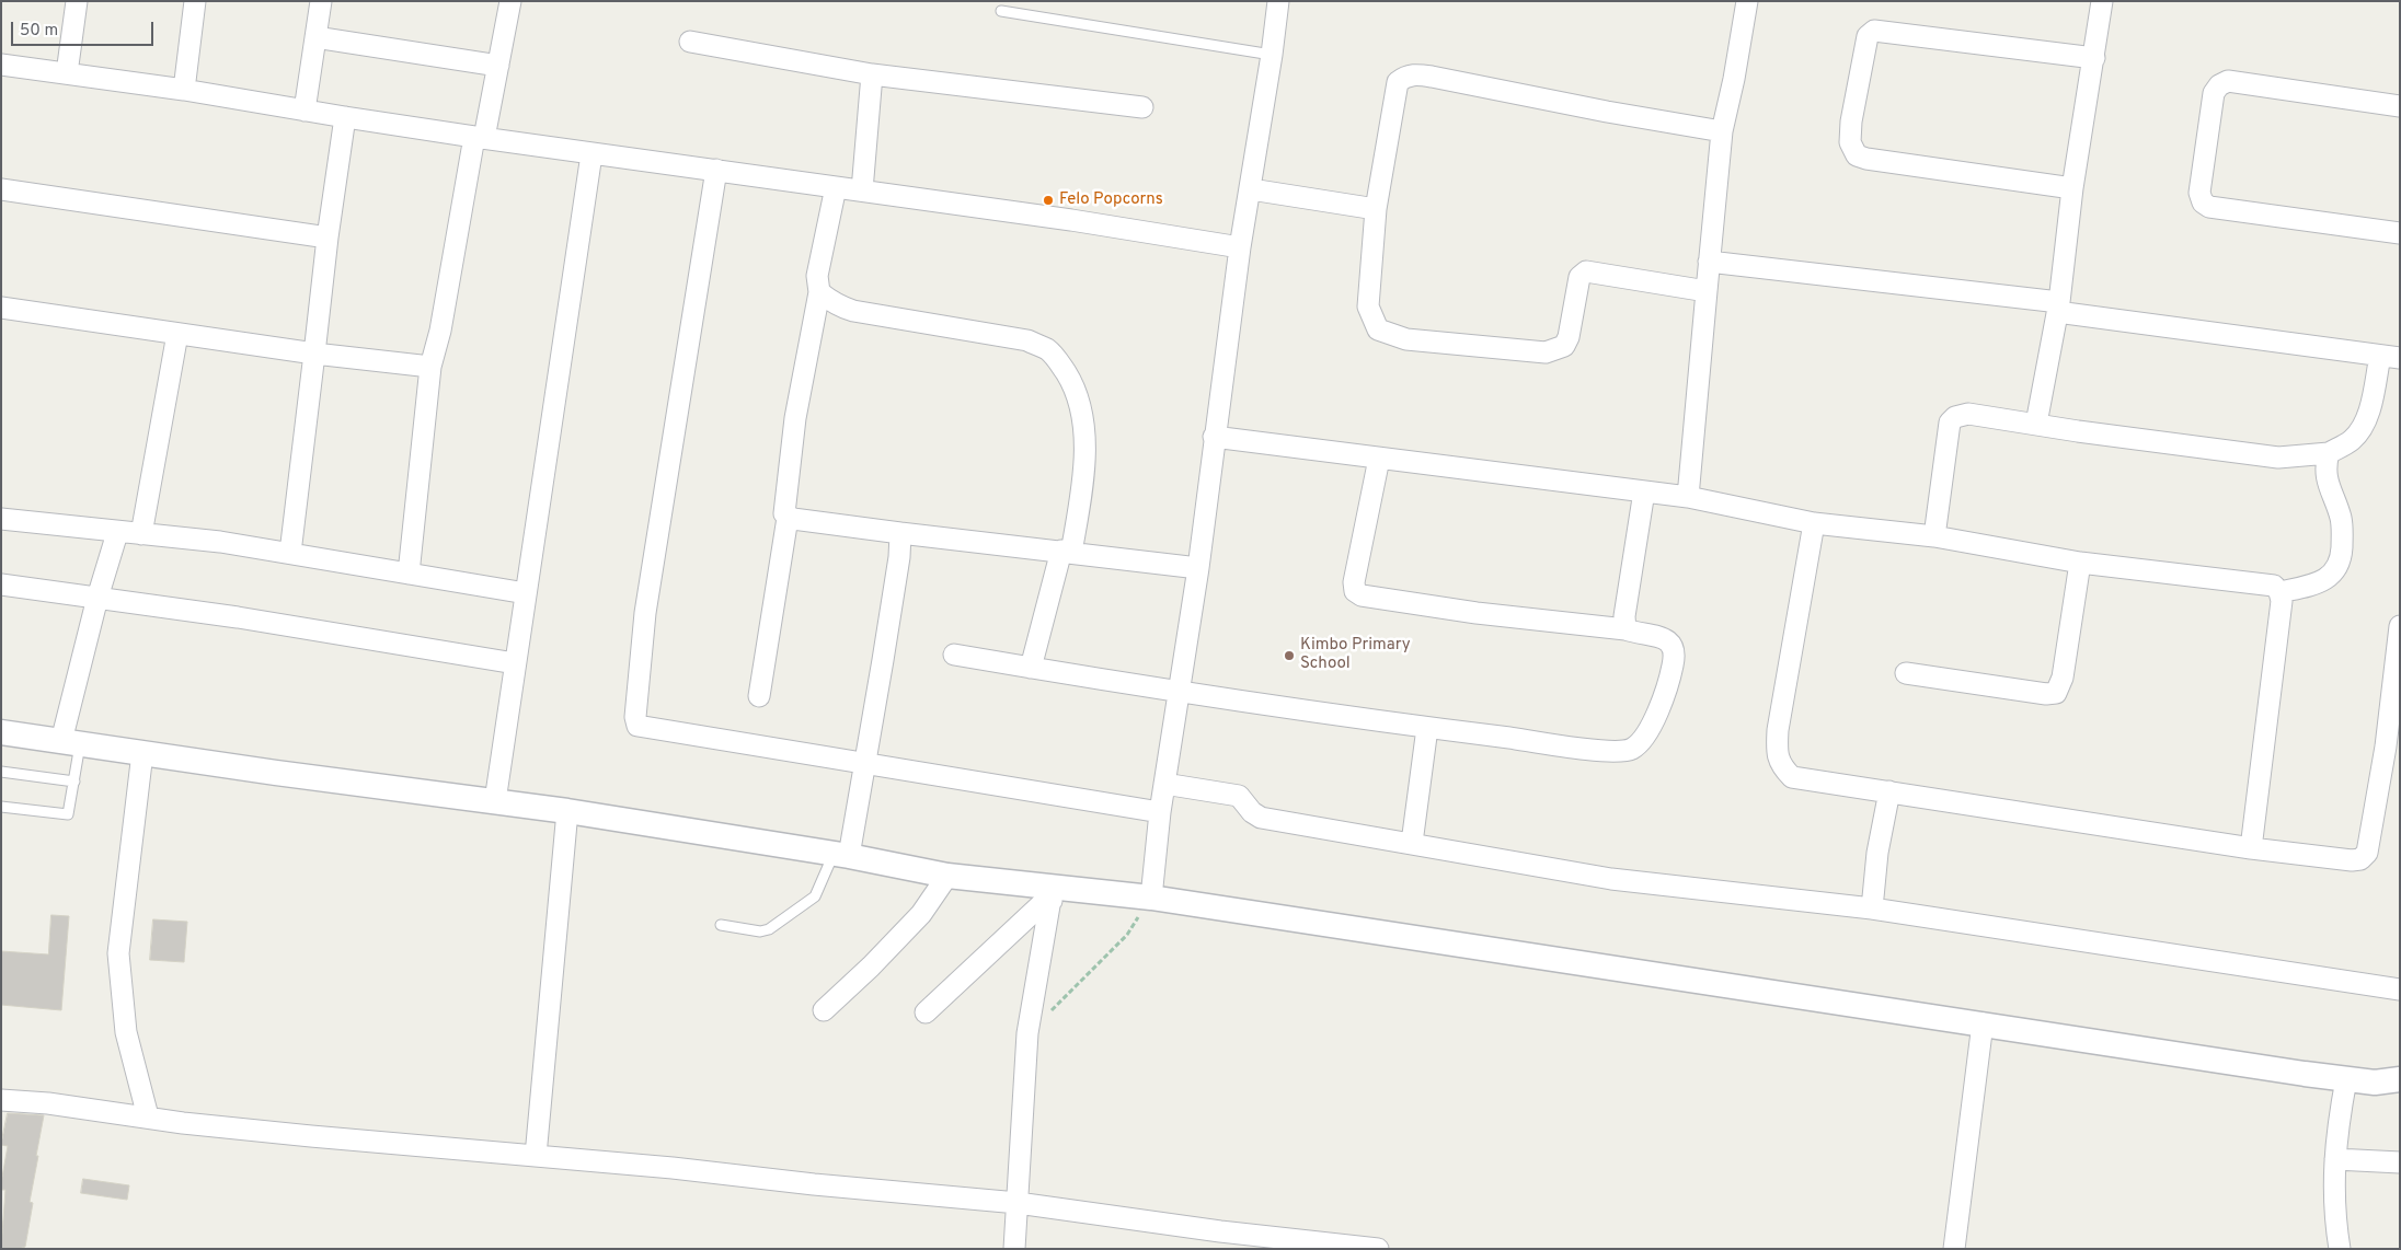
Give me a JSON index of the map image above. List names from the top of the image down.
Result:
{
  "places": ["Felo Popcorns", "Kimbo Primary School"],
  "scale_bar": "50 m"
}
